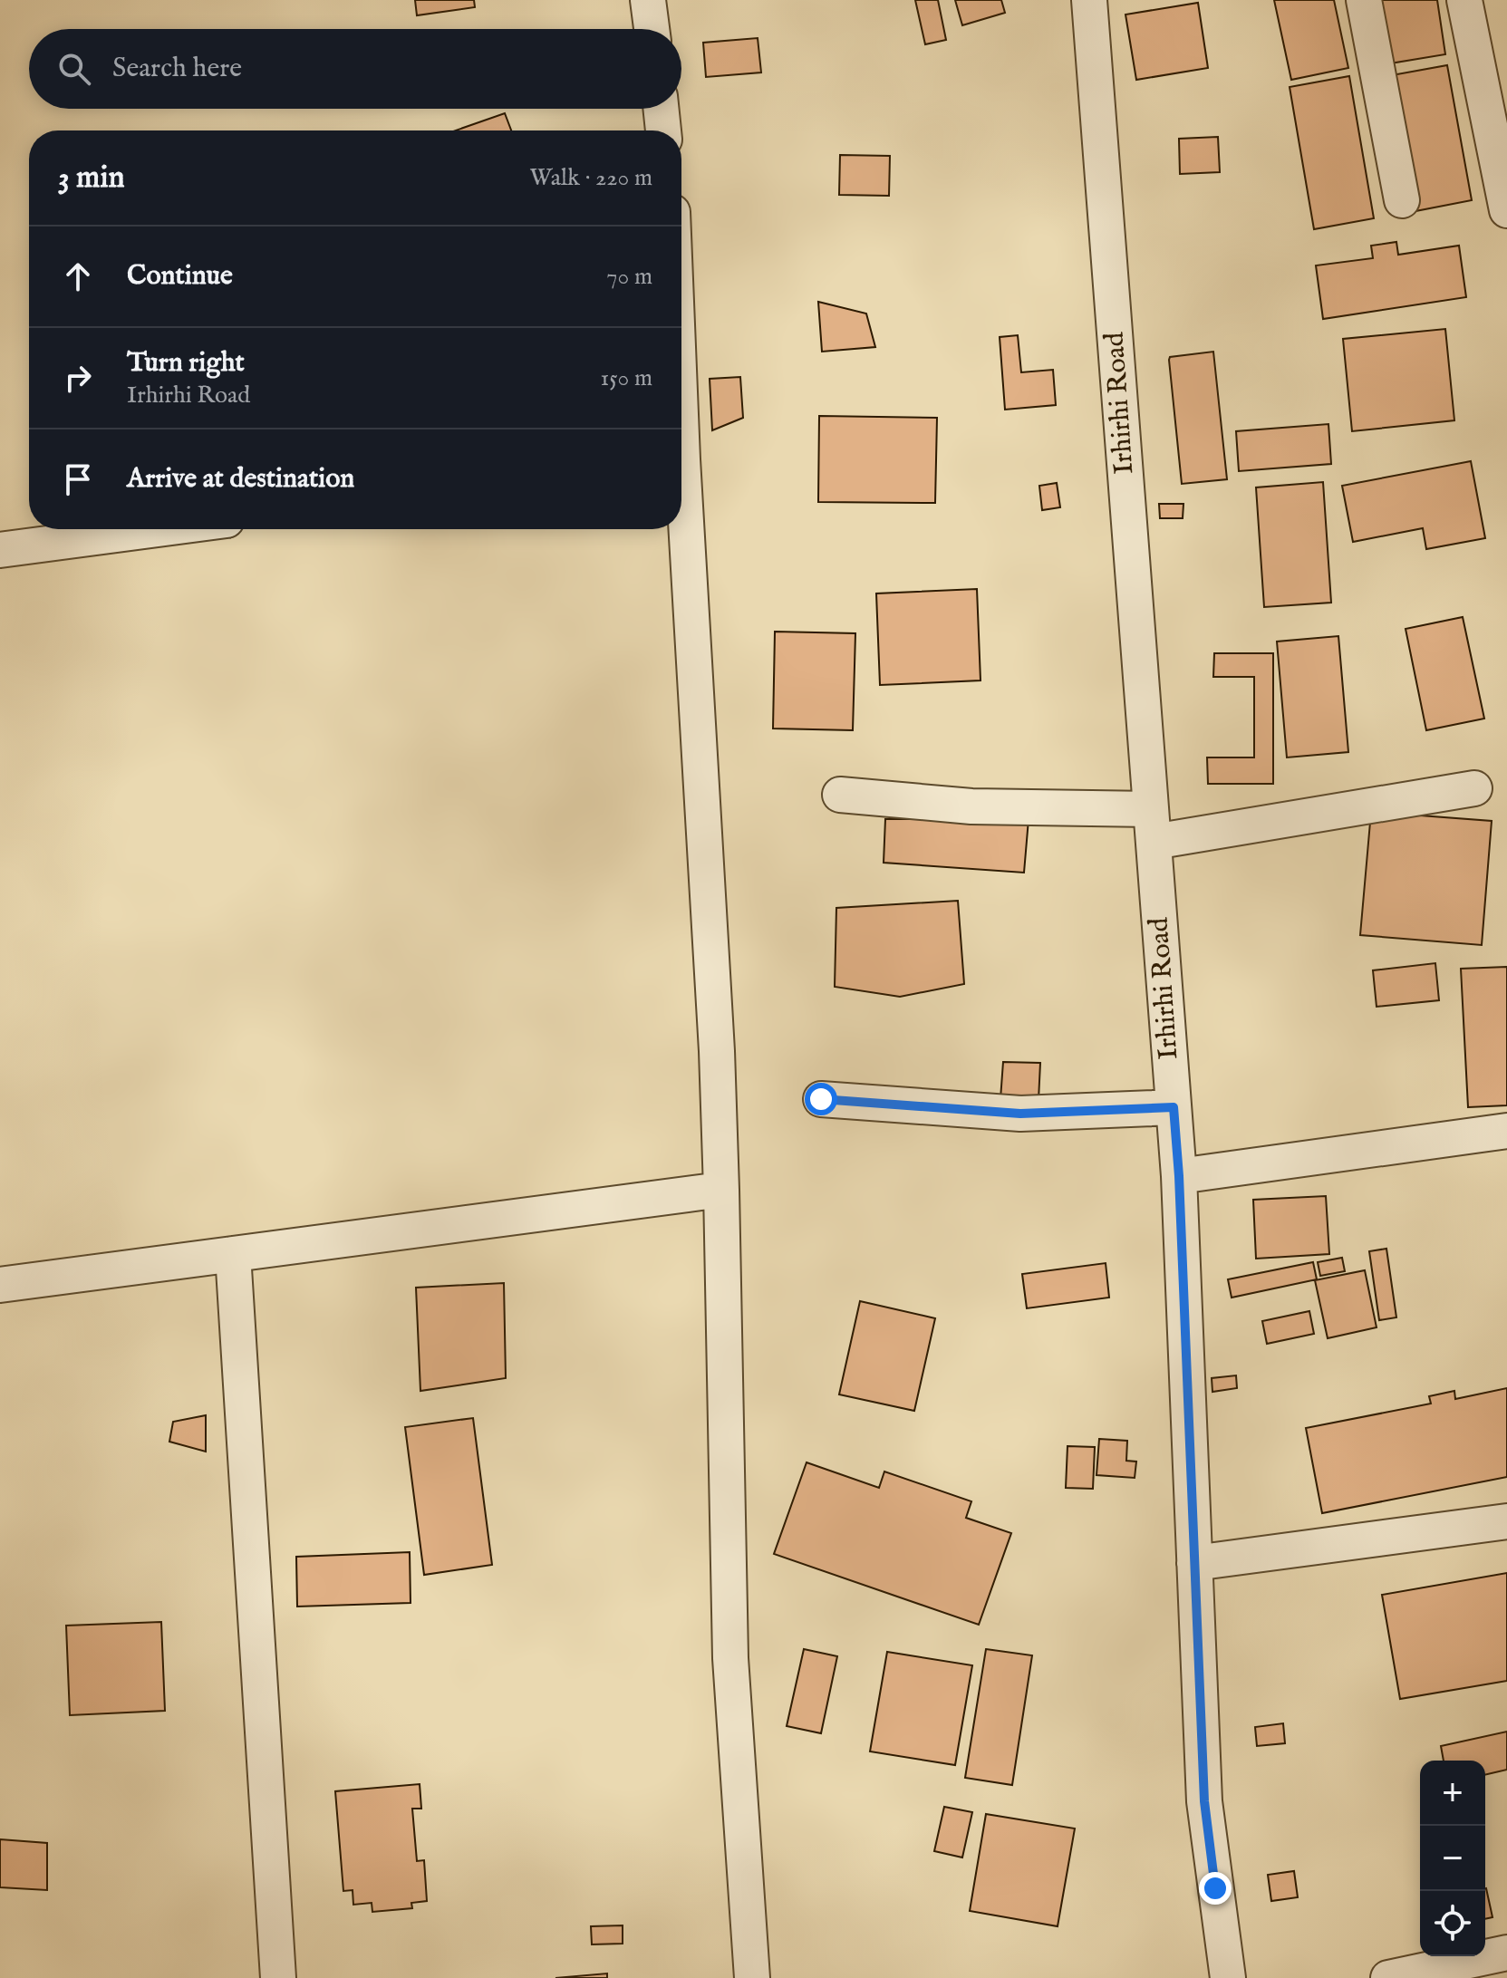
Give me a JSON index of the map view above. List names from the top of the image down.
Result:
{
  "streets": {
    "street": ["Irhirhi Road"]
  },
  "page": {
    "search": "Search here",
    "heading": ["3 min", "Walk · 220 m"],
    "list": [
      ["Continue", "70 m"],
      ["Turn right", "Irhirhi Road", "150 m"],
      "Arrive at destination"
    ],
    "map_buttons": ["+", "−"]
  }
}
